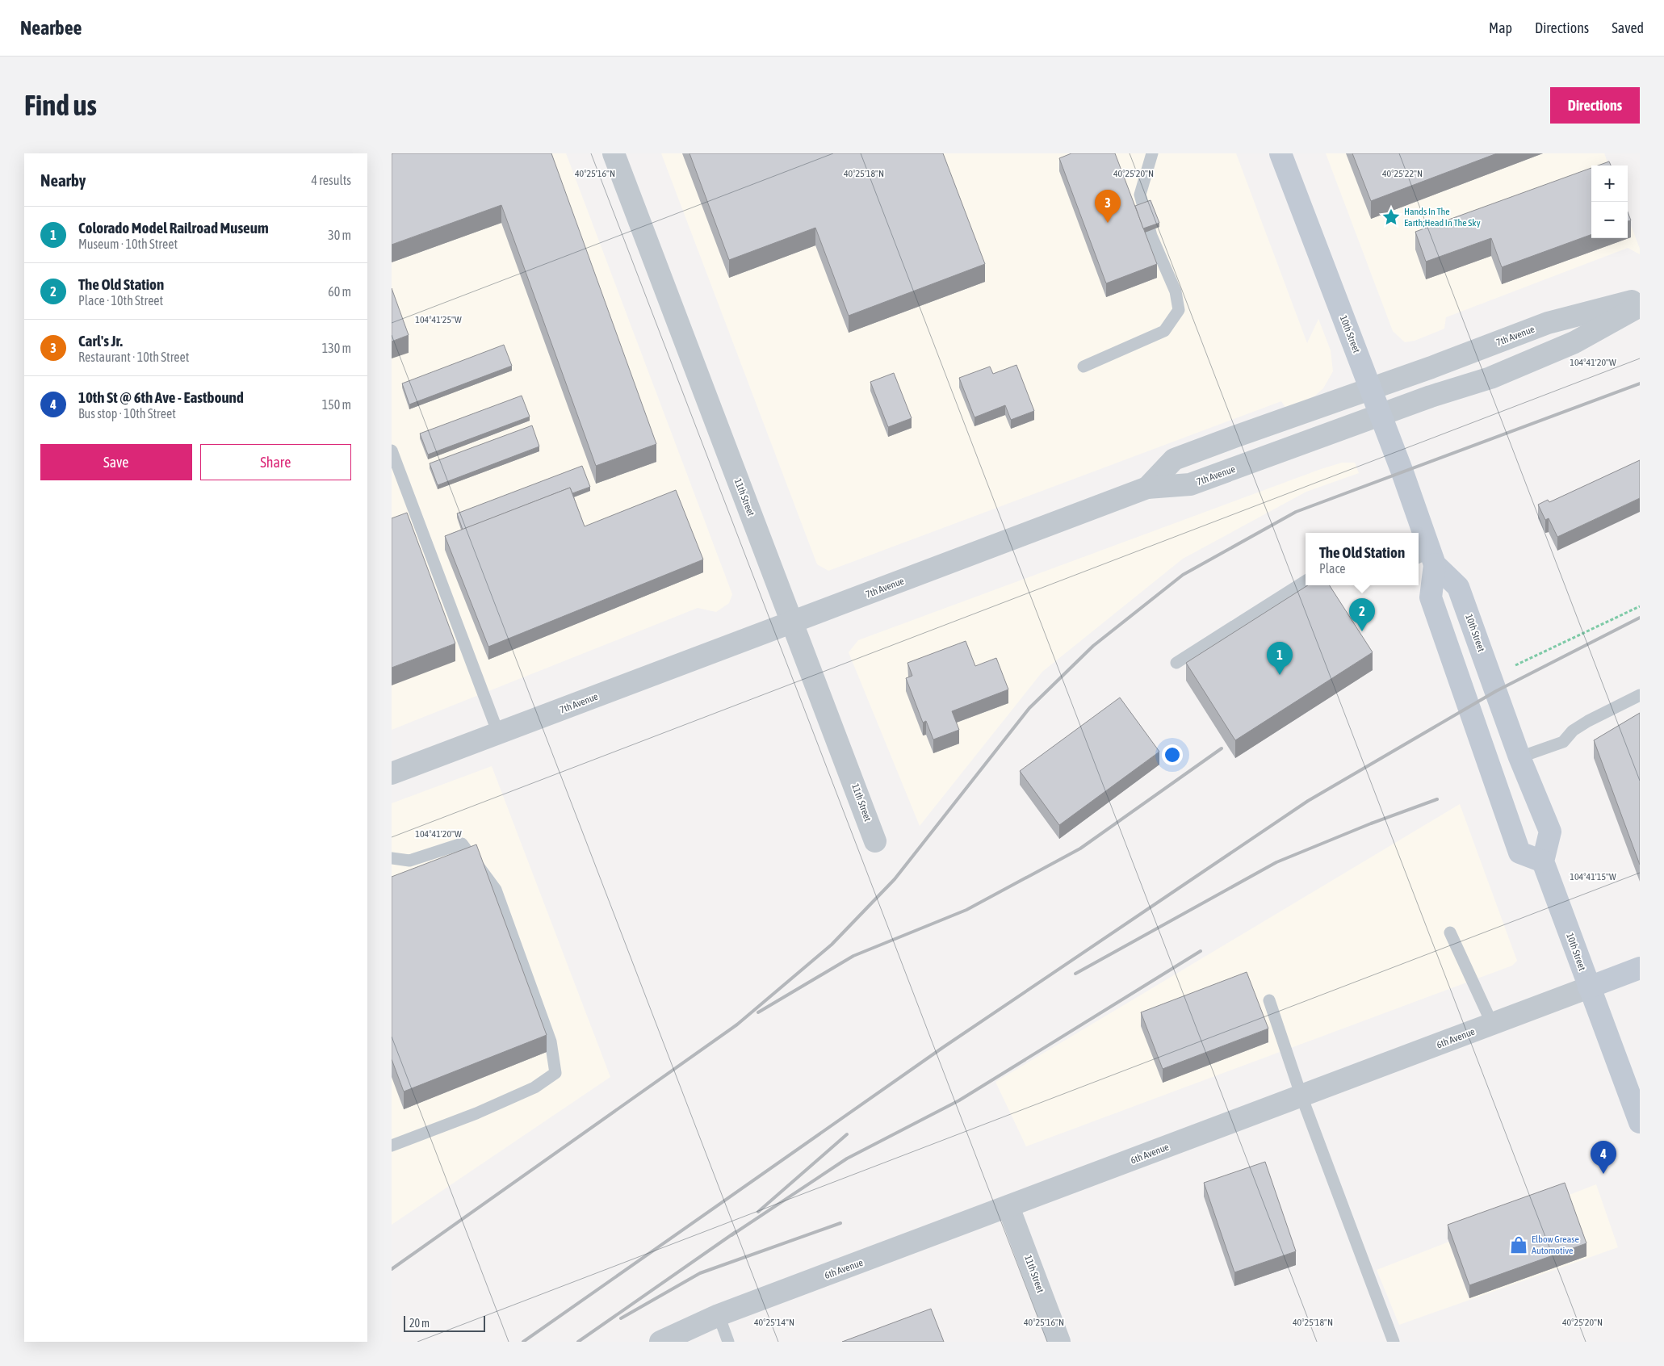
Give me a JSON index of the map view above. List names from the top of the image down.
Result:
{
  "streets": {
    "street": [
      "10th Street",
      "7th Avenue",
      "11th Street",
      "6th Avenue"
    ]
  },
  "crossings": [
    ["10th Street", "7th Avenue"],
    ["10th Street", "6th Avenue"],
    ["7th Avenue", "11th Street"],
    ["11th Street", "6th Avenue"]
  ],
  "places": {
    "place": ["Hands In The Earth;Head In The Sky"],
    "shop": ["Elbow Grease Automotive"]
  },
  "scale_bar": "20 m",
  "page": {
    "header": "Nearbee",
    "nav": ["Map", "Directions", "Saved"],
    "buttons": [
      "Directions",
      ["Save", "Share"]
    ],
    "title": "Find us",
    "heading": ["Nearby", "4 results"],
    "map_buttons": ["+", "−"],
    "pins": [
      "3",
      "2",
      "1",
      "4"
    ],
    "list": [
      {
        "mark": "1",
        "name": "Colorado Model Railroad Museum",
        "note": "Museum · 10th Street",
        "value": "30 m"
      },
      {
        "mark": "2",
        "name": "The Old Station",
        "note": "Place · 10th Street",
        "value": "60 m"
      },
      {
        "mark": "3",
        "name": "Carl's Jr.",
        "note": "Restaurant · 10th Street",
        "value": "130 m"
      },
      {
        "mark": "4",
        "name": "10th St @ 6th Ave - Eastbound",
        "note": "Bus stop · 10th Street",
        "value": "150 m"
      }
    ],
    "popup": ["The Old Station", "Place"],
    "scale": "20 m"
  },
  "coordinates": [
    "40°25'18\"N",
    "40°25'16\"N",
    "40°25'20\"N",
    "40°25'22\"N",
    "104°41'25\"W",
    "104°41'20\"W",
    "104°41'15\"W",
    "40°25'14\"N"
  ]
}
